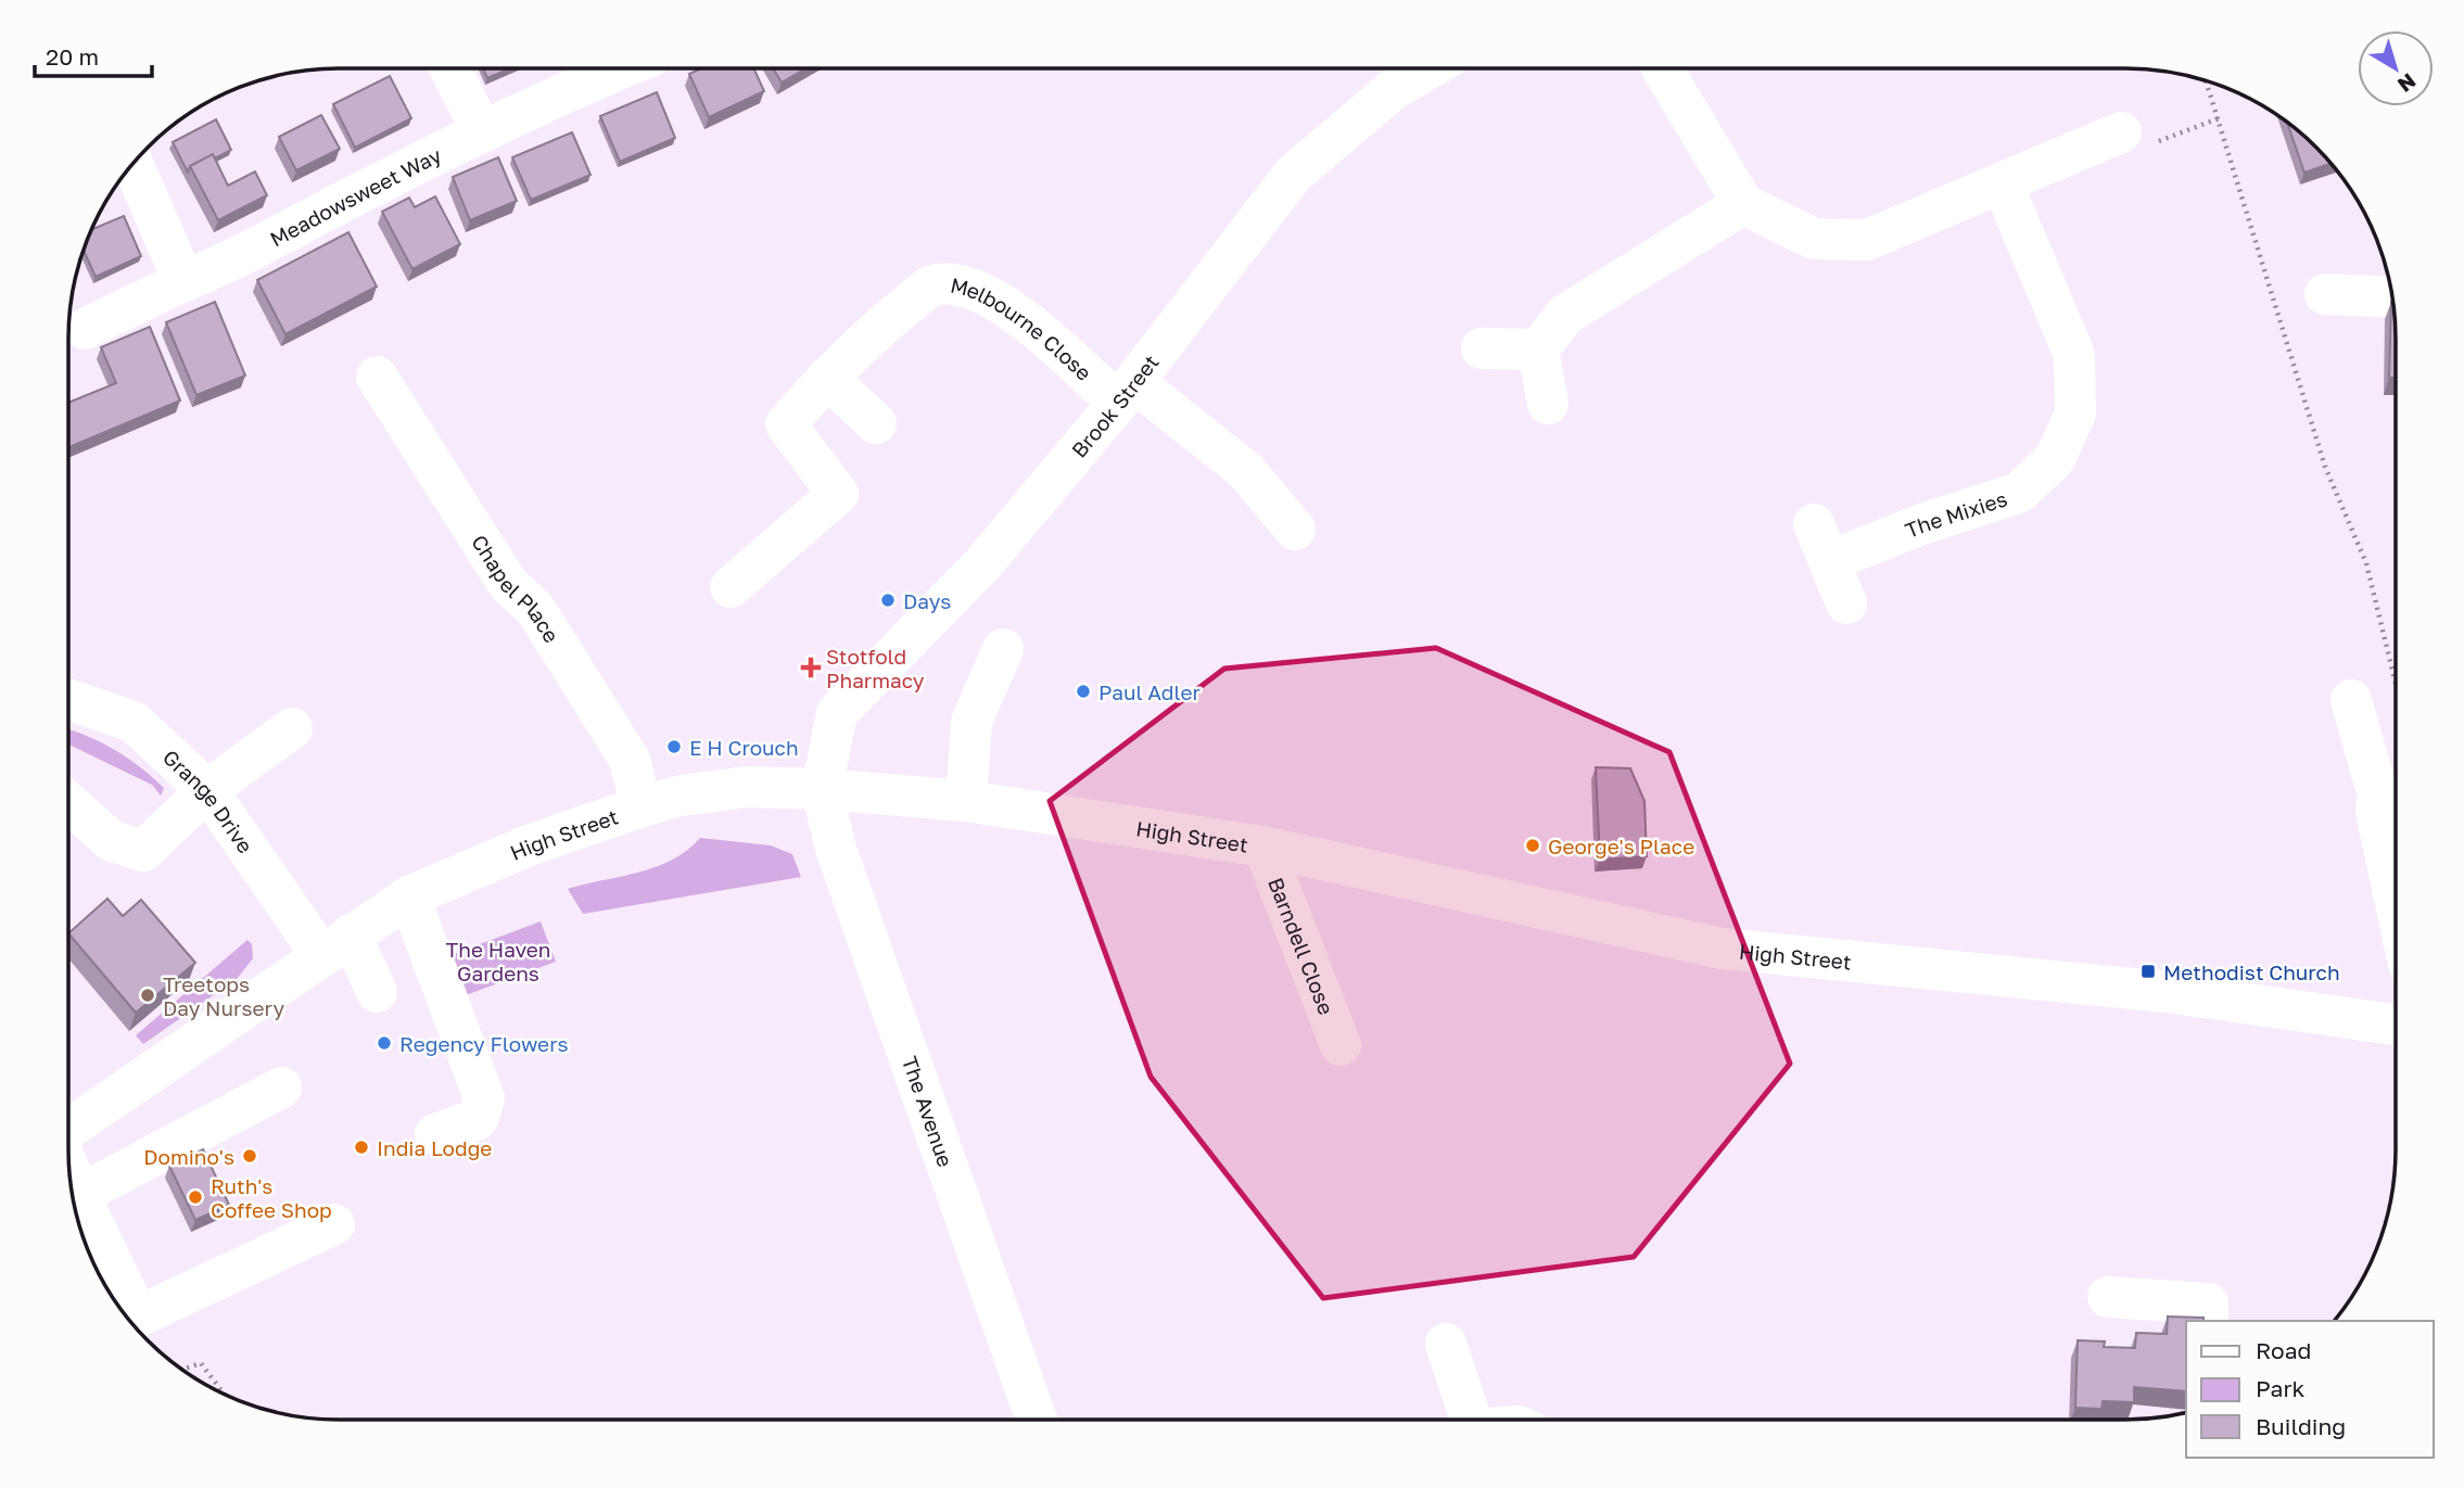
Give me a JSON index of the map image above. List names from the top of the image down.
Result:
{
  "streets": {
    "street": [
      "Meadowsweet Way",
      "Melbourne Close",
      "Brook Street",
      "The Mixies",
      "Chapel Place",
      "Grange Drive",
      "High Street",
      "Barndell Close",
      "The Avenue"
    ]
  },
  "crossings": [
    ["Melbourne Close", "Brook Street"],
    ["Brook Street", "High Street"],
    ["Brook Street", "The Avenue"],
    ["Chapel Place", "High Street"],
    ["Grange Drive", "High Street"],
    ["High Street", "Barndell Close"],
    ["High Street", "The Avenue"]
  ],
  "parks": ["The Haven Gardens"],
  "places": {
    "other": [
      "Days",
      "Paul Adler",
      "E H Crouch",
      "George's Place",
      "Treetops Day Nursery",
      "Regency Flowers",
      "India Lodge",
      "Domino's",
      "Ruth's Coffee Shop"
    ],
    "health": ["Stotfold Pharmacy"],
    "transit": ["Methodist Church"]
  },
  "legend": ["Road", "Park", "Building"],
  "scale_bar": "20 m",
  "north": "bottom right"
}
